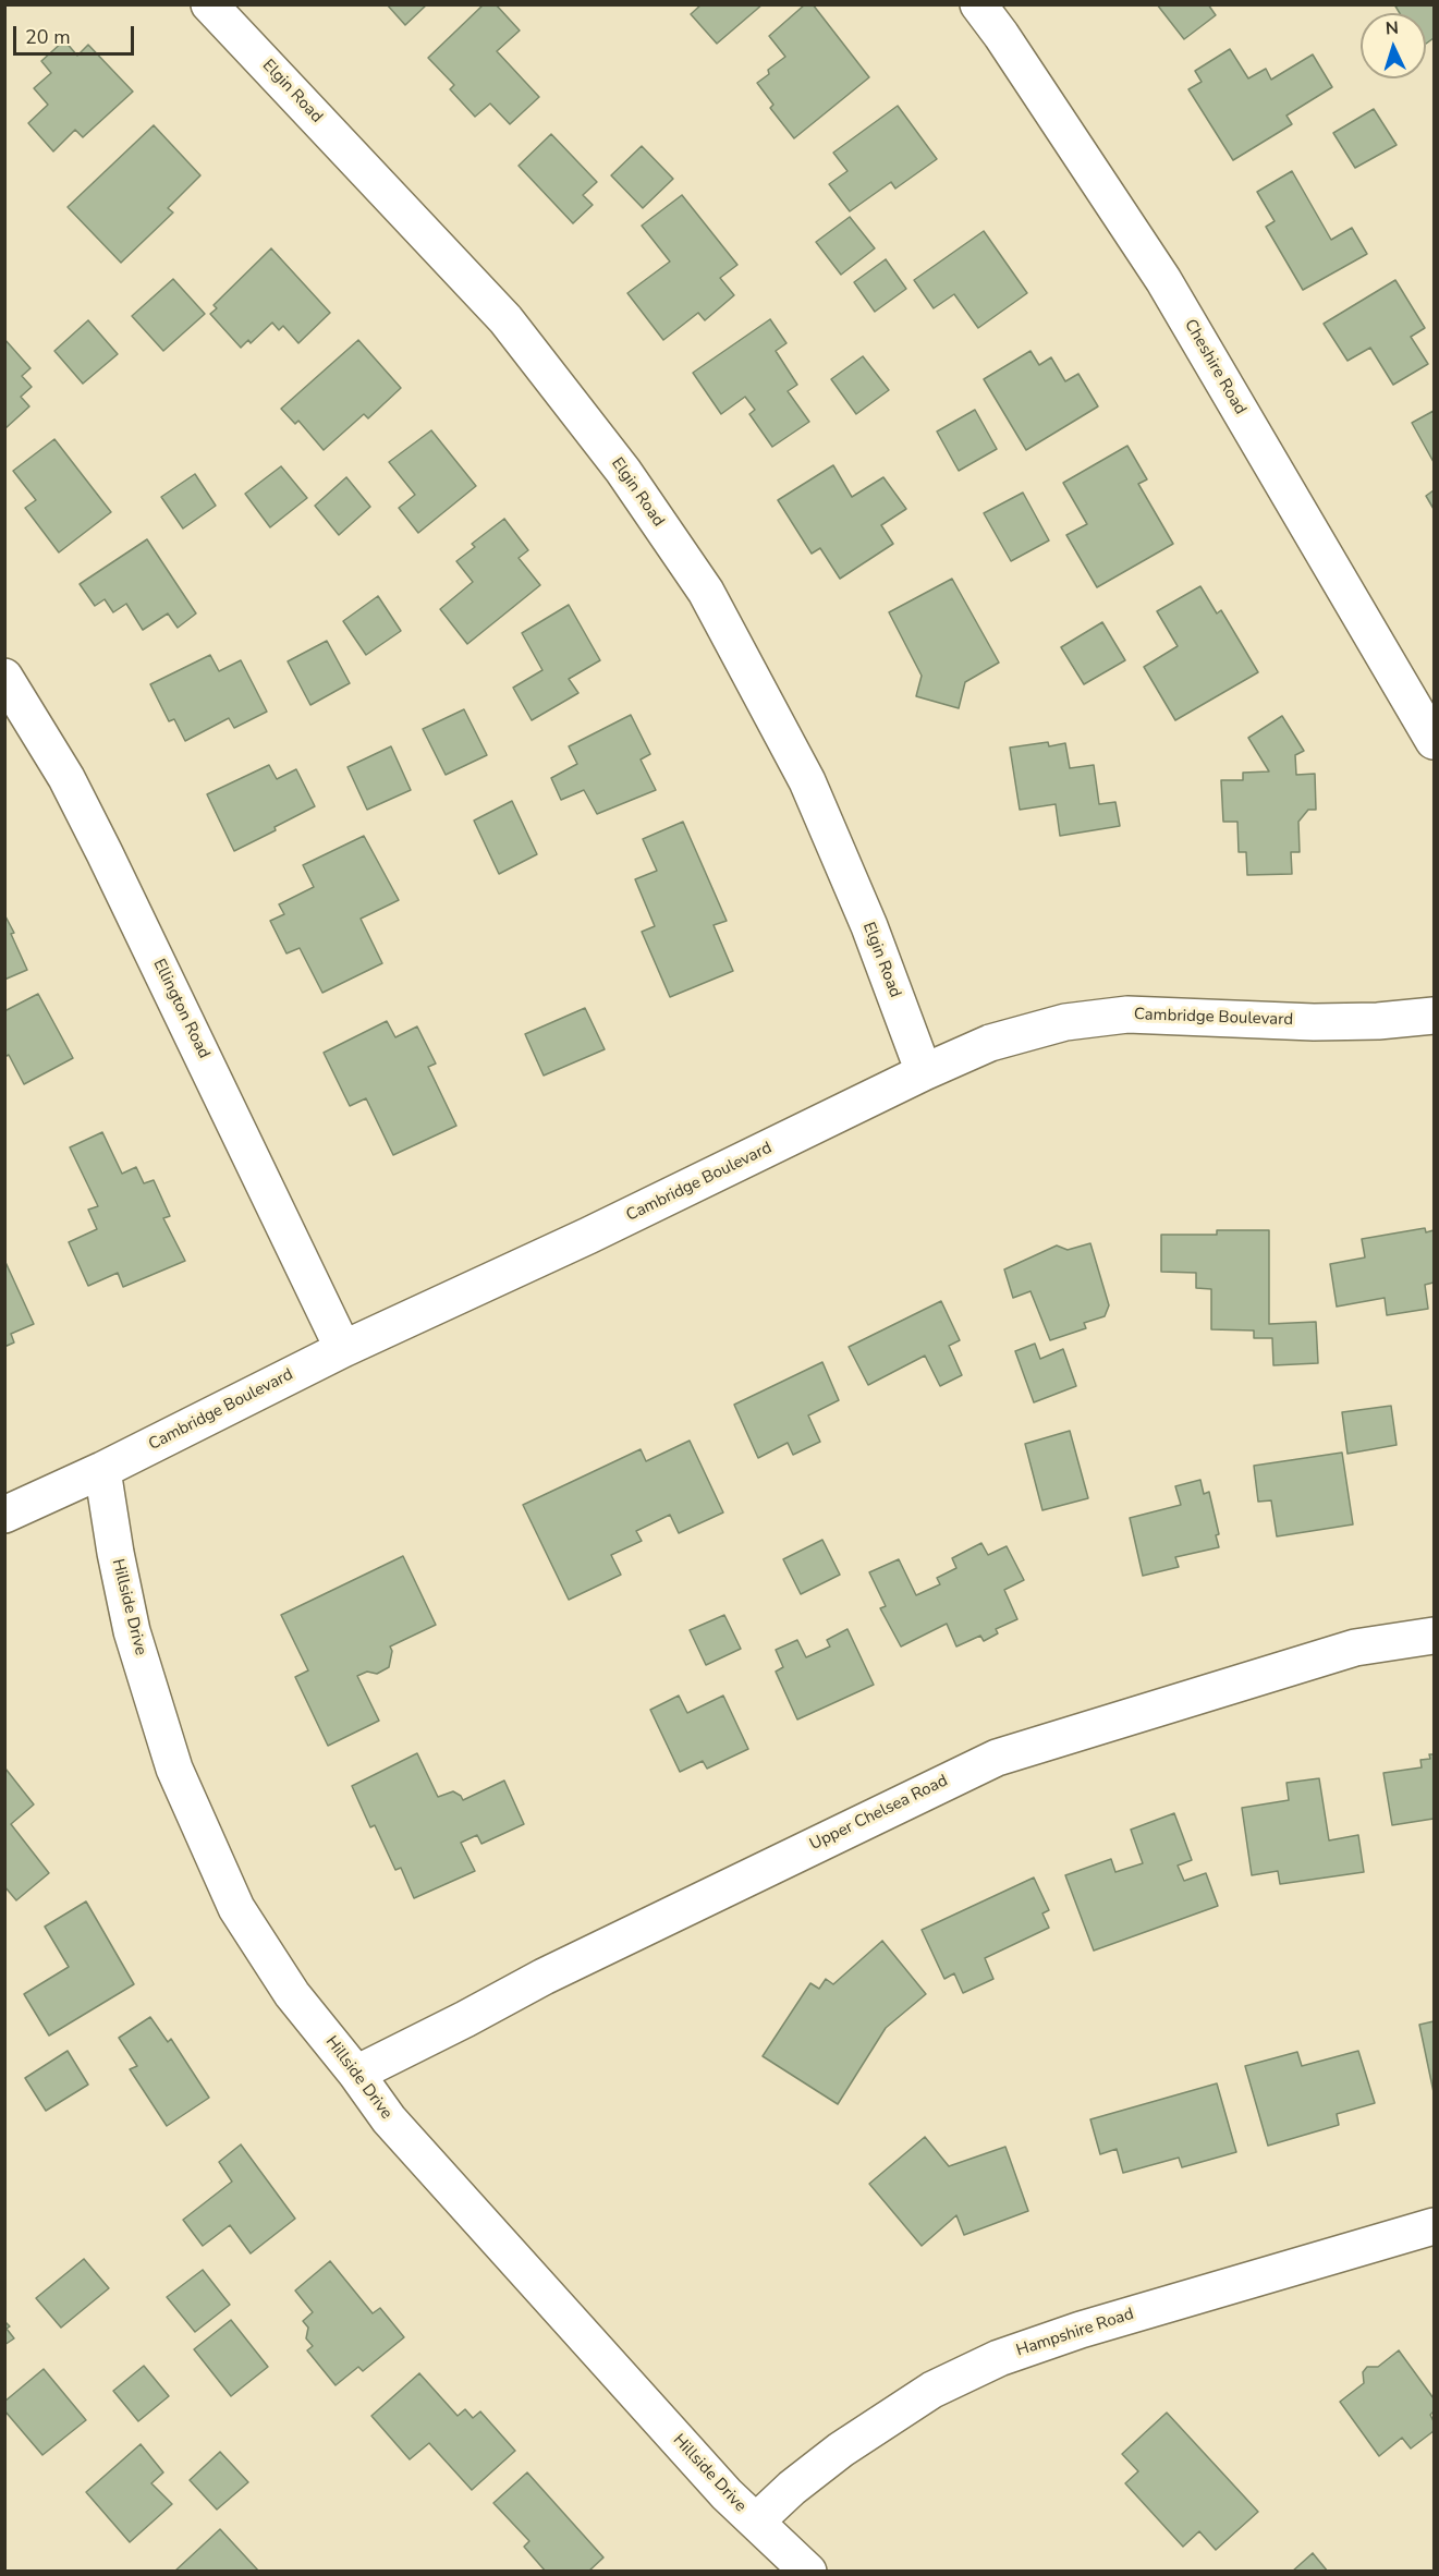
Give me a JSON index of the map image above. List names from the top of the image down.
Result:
{
  "streets": {
    "street": [
      "Elgin Road",
      "Cheshire Road",
      "Ellington Road",
      "Cambridge Boulevard",
      "Hillside Drive",
      "Upper Chelsea Road",
      "Hampshire Road"
    ]
  },
  "crossings": [
    ["Elgin Road", "Cambridge Boulevard"],
    ["Ellington Road", "Cambridge Boulevard"],
    ["Cambridge Boulevard", "Hillside Drive"],
    ["Hillside Drive", "Upper Chelsea Road"],
    ["Hillside Drive", "Hampshire Road"]
  ],
  "scale_bar": "20 m",
  "north": "top"
}
